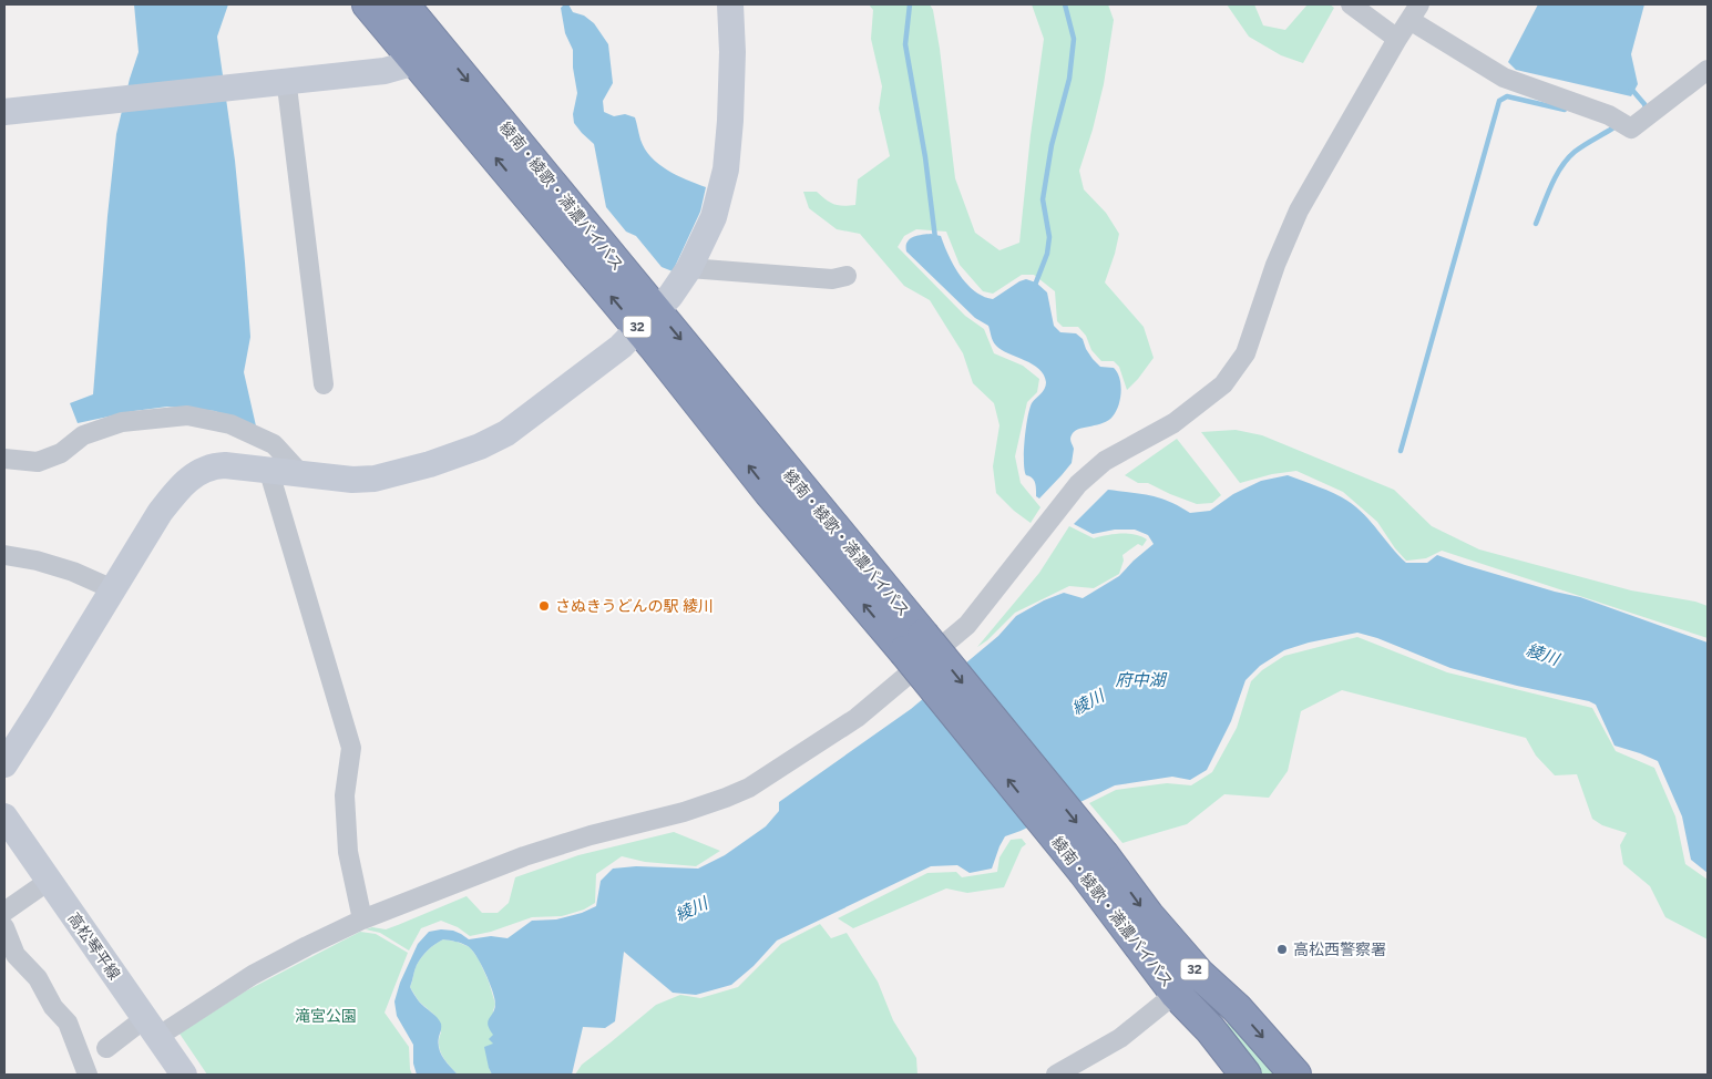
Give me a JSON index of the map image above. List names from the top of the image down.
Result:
{
  "streets": {
    "highway": ["綾南・綾歌・満濃バイパス", "32"],
    "street": ["高松琴平線"]
  },
  "water": ["綾川", "府中湖"],
  "parks": ["滝宮公園"],
  "places": ["さぬきうどんの駅 綾川", "高松西警察署"]
}
